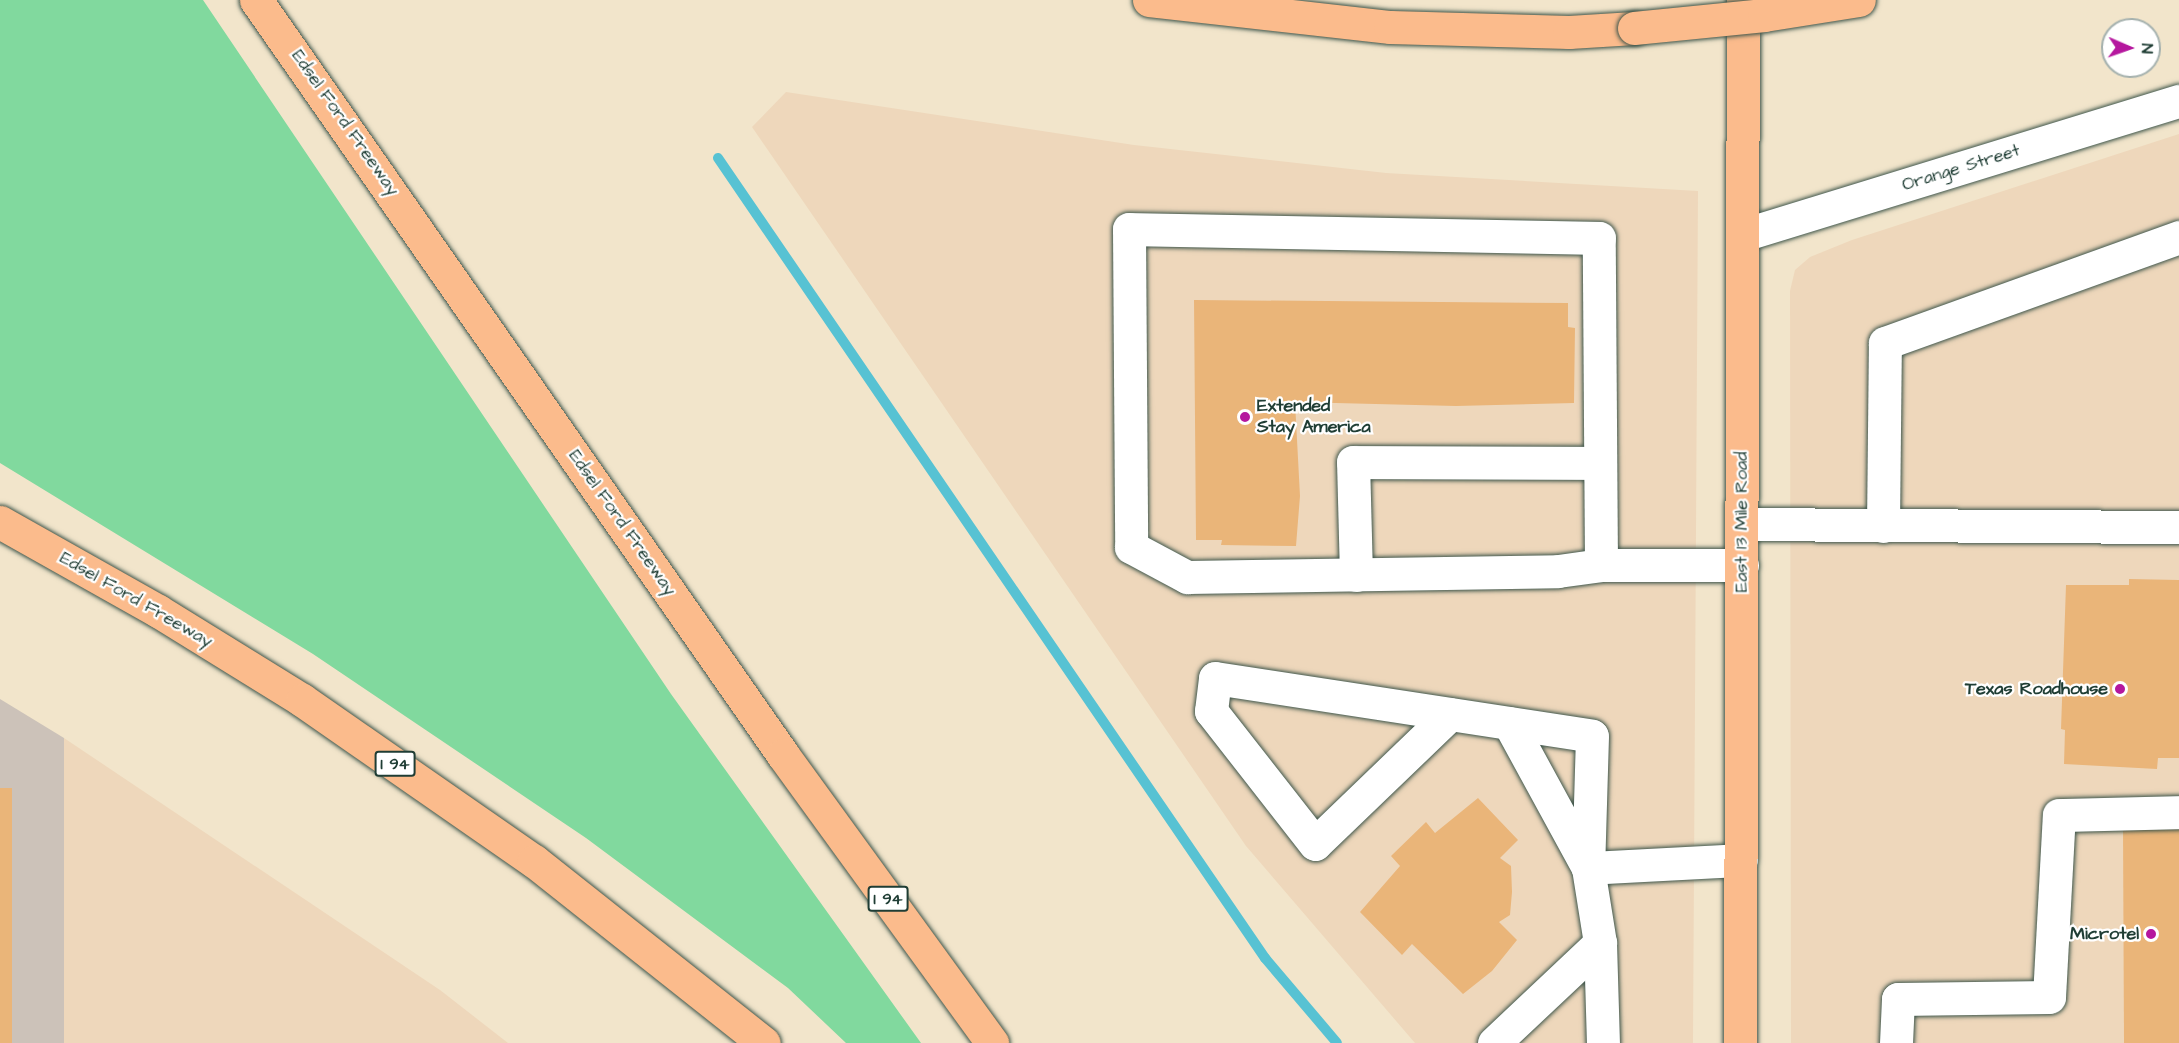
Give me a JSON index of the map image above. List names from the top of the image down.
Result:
{
  "streets": {
    "main road": ["Edsel Ford Freeway", "East 13 Mile Road", "I 94"],
    "street": ["Orange Street"]
  },
  "crossings": [
    ["Orange Street", "East 13 Mile Road"]
  ],
  "places": ["Extended Stay America", "Texas Roadhouse", "Microtel"],
  "north": "right"
}
